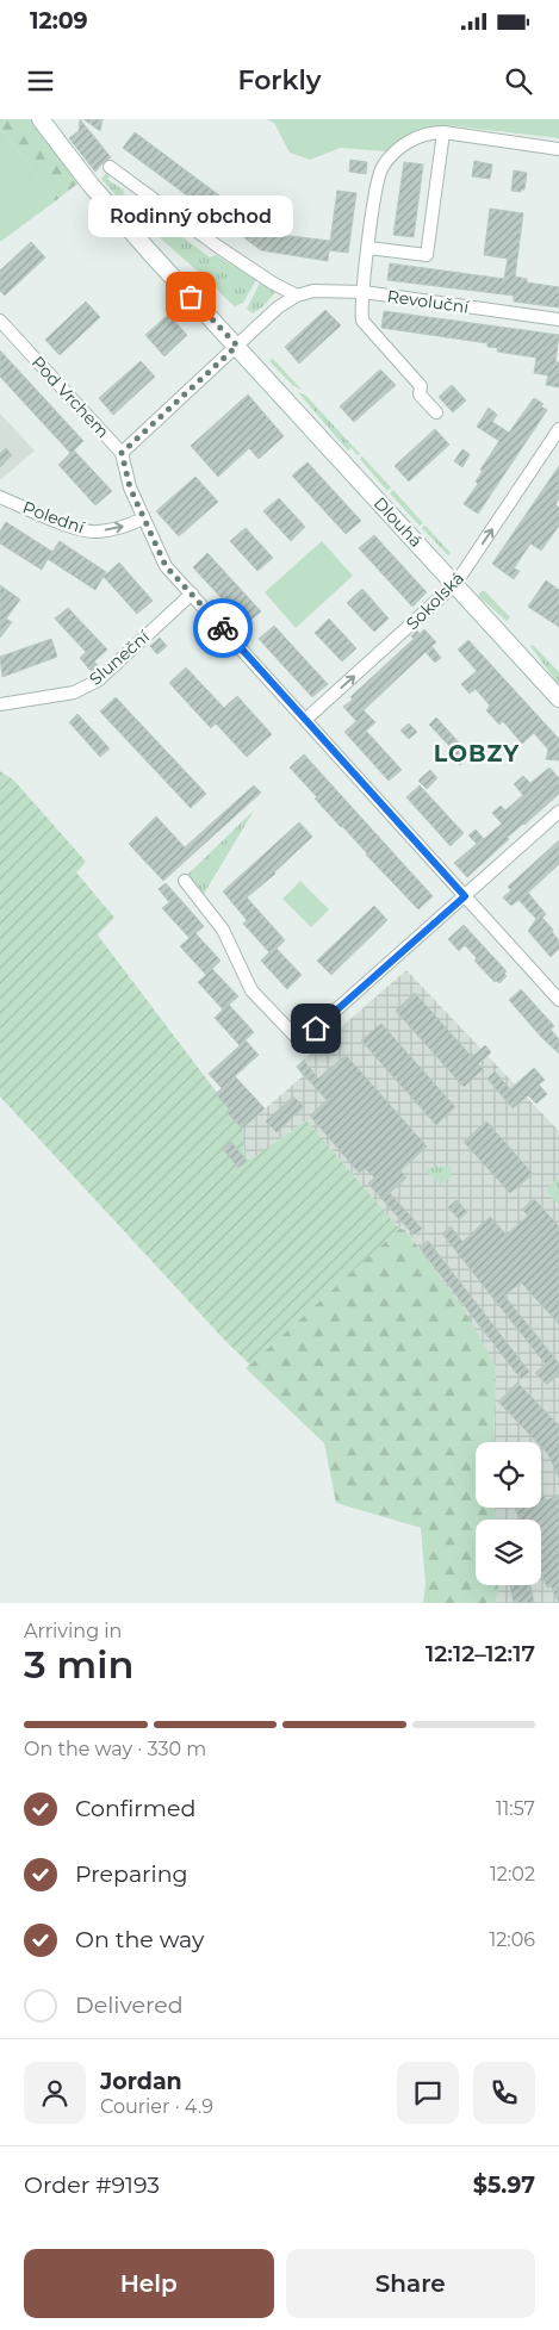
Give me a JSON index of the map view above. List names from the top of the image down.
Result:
{
  "streets": {
    "street": [
      "Revoluční",
      "Pod Vrchem",
      "Polední",
      "Dlouhá",
      "Sokolská",
      "Sluneční"
    ]
  },
  "crossings": [
    ["Revoluční", "Pod Vrchem"],
    ["Revoluční", "Dlouhá"],
    ["Pod Vrchem", "Polední"],
    ["Pod Vrchem", "Sokolská"],
    ["Pod Vrchem", "Sluneční"],
    ["Dlouhá", "Sokolská"]
  ],
  "one_way": ["Polední", "Sokolská"],
  "districts": ["LOBZY"],
  "places": ["Rodinný obchod"],
  "page": {
    "status": "12:09",
    "header": "Forkly",
    "bubble": "Rodinný obchod",
    "heading": ["3 min", "Arriving in", "12:12–12:17"],
    "panel": [
      "Jordan",
      "Courier · 4.9",
      "Order #9193",
      "$5.97"
    ],
    "bar": "On the way · 330 m",
    "list": [
      ["Confirmed", "11:57"],
      ["Preparing", "12:02"],
      ["On the way", "12:06"],
      "Delivered"
    ],
    "buttons": ["Help", "Share"]
  }
}
